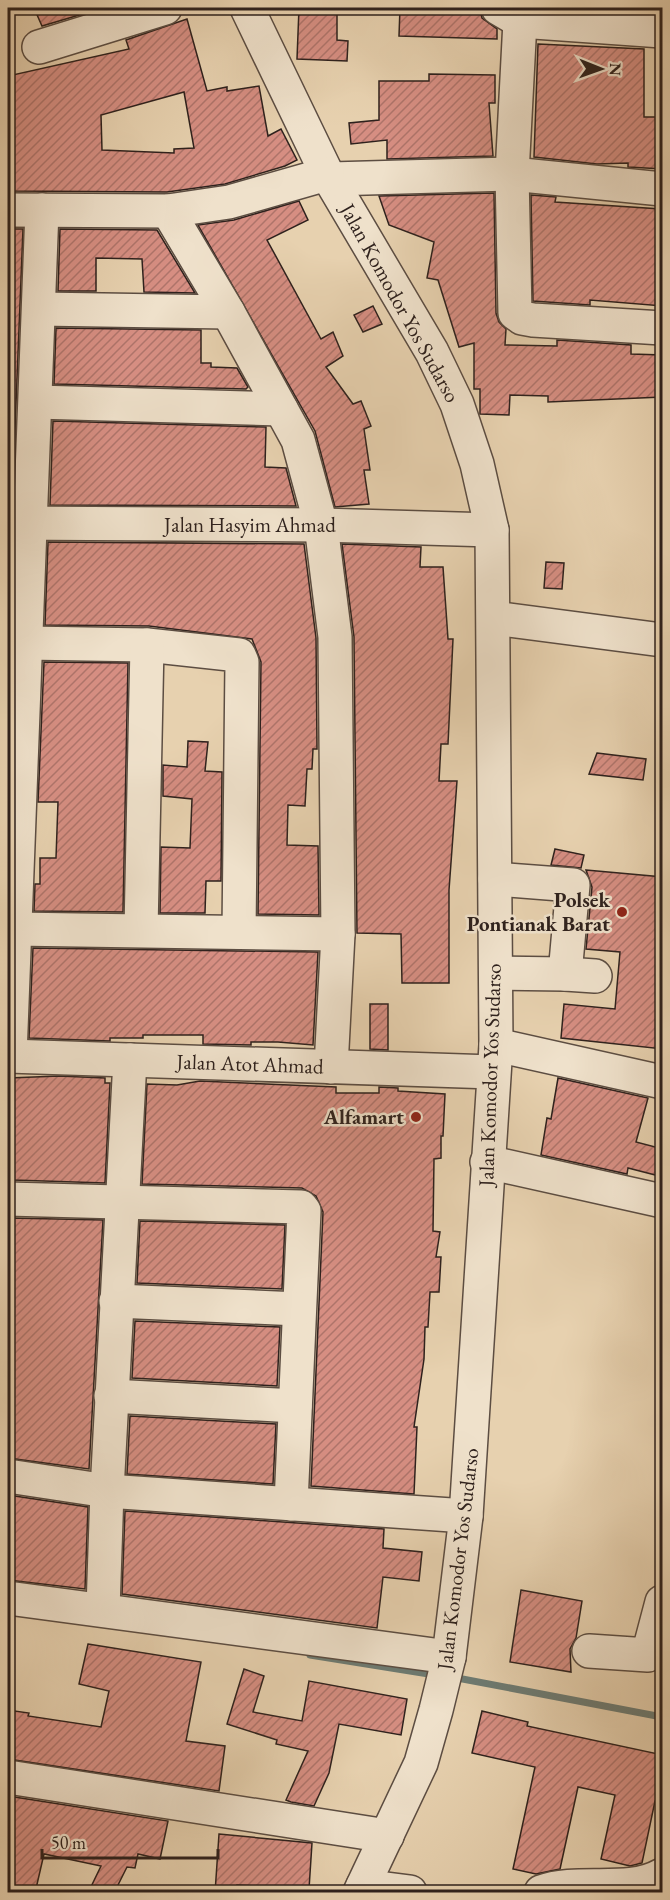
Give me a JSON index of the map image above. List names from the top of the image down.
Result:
{
  "streets": {
    "street": ["Jalan Komodor Yos Sudarso", "Jalan Hasyim Ahmad", "Jalan Atot Ahmad"]
  },
  "crossings": [
    ["Jalan Komodor Yos Sudarso", "Jalan Hasyim Ahmad"],
    ["Jalan Komodor Yos Sudarso", "Jalan Atot Ahmad"]
  ],
  "places": ["Polsek Pontianak Barat", "Alfamart"],
  "scale_bar": "50 m",
  "north": "right"
}
